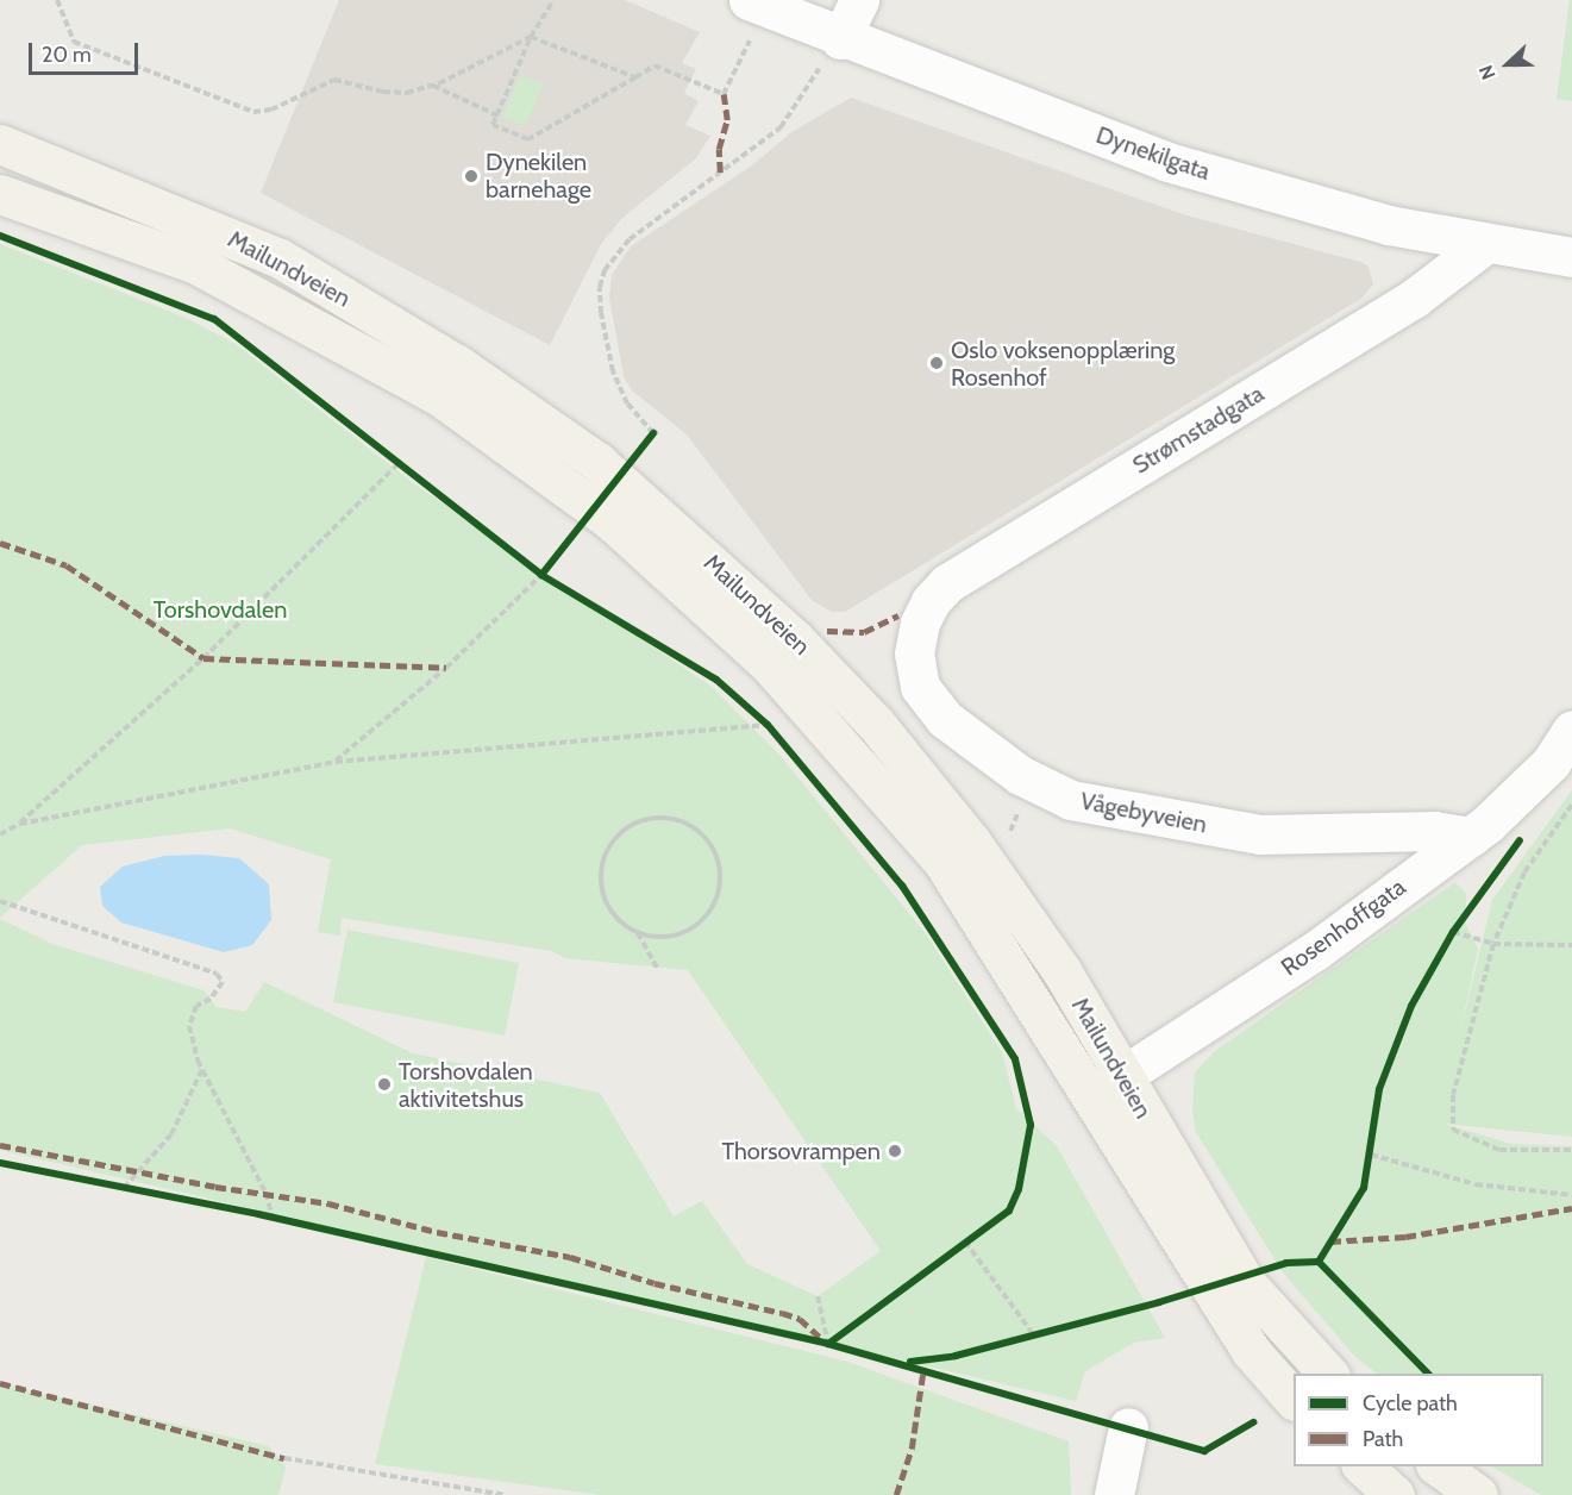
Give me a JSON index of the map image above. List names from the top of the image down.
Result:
{
  "streets": {
    "main road": ["Mailundveien"],
    "street": [
      "Dynekilgata",
      "Strømstadgata",
      "Vågebyveien",
      "Rosenhoffgata"
    ]
  },
  "crossings": [
    ["Dynekilgata", "Strømstadgata"],
    ["Mailundveien", "Rosenhoffgata"],
    ["Strømstadgata", "Vågebyveien"],
    ["Vågebyveien", "Rosenhoffgata"]
  ],
  "parks": ["Torshovdalen"],
  "places": [
    "Dynekilen barnehage",
    "Oslo voksenopplæring Rosenhof",
    "Torshovdalen aktivitetshus",
    "Thorsovrampen"
  ],
  "legend": ["Cycle path", "Path"],
  "scale_bar": "20 m",
  "north": "left"
}
